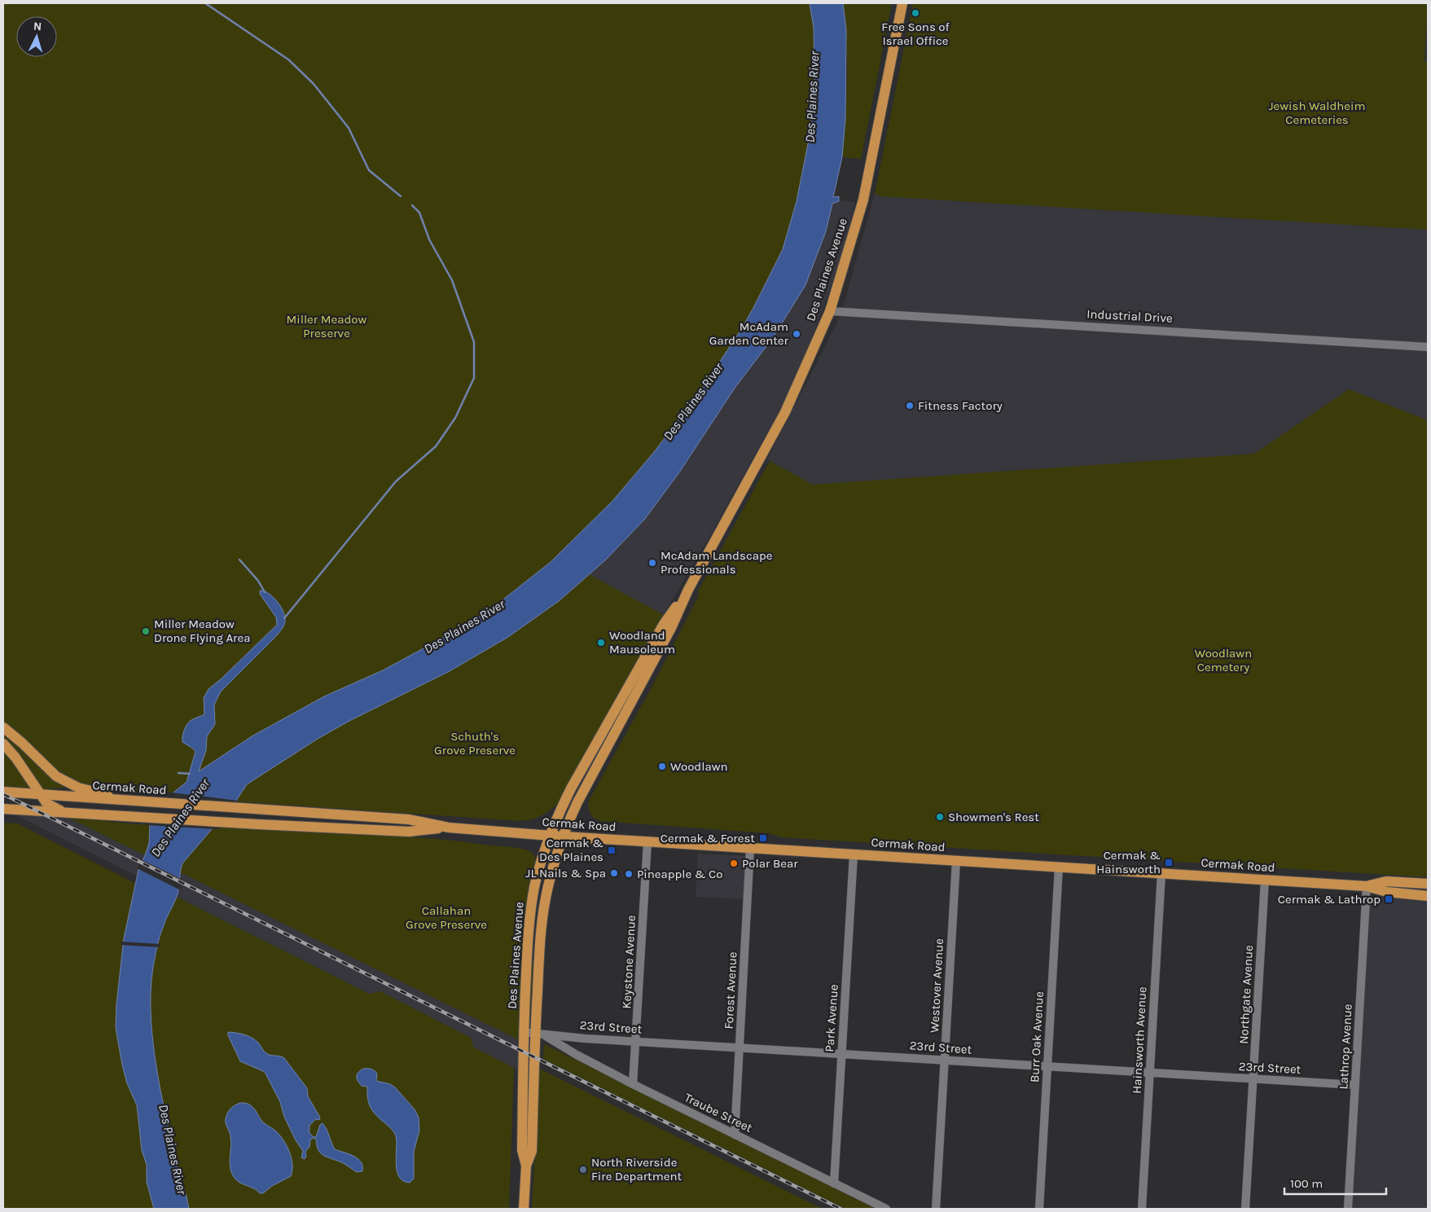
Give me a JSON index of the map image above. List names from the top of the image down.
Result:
{
  "streets": {
    "main road": ["Des Plaines Avenue", "Cermak Road"],
    "street": [
      "Industrial Drive",
      "Keystone Avenue",
      "Westover Avenue",
      "Forest Avenue",
      "Northgate Avenue",
      "Park Avenue",
      "23rd Street",
      "Burr Oak Avenue",
      "Hainsworth Avenue",
      "Lathrop Avenue",
      "Traube Street"
    ]
  },
  "crossings": [
    ["Des Plaines Avenue", "Industrial Drive"],
    ["Des Plaines Avenue", "Cermak Road"],
    ["Des Plaines Avenue", "23rd Street"],
    ["Des Plaines Avenue", "Traube Street"],
    ["Cermak Road", "Keystone Avenue"],
    ["Cermak Road", "Westover Avenue"],
    ["Cermak Road", "Forest Avenue"],
    ["Cermak Road", "Northgate Avenue"],
    ["Cermak Road", "Park Avenue"],
    ["Cermak Road", "Burr Oak Avenue"],
    ["Cermak Road", "Hainsworth Avenue"],
    ["Cermak Road", "Lathrop Avenue"],
    ["Keystone Avenue", "23rd Street"],
    ["Keystone Avenue", "Traube Street"],
    ["Westover Avenue", "23rd Street"],
    ["Forest Avenue", "23rd Street"],
    ["Forest Avenue", "Traube Street"],
    ["Northgate Avenue", "23rd Street"],
    ["Park Avenue", "23rd Street"],
    ["Park Avenue", "Traube Street"],
    ["23rd Street", "Burr Oak Avenue"],
    ["23rd Street", "Hainsworth Avenue"],
    ["23rd Street", "Lathrop Avenue"],
    ["23rd Street", "Traube Street"]
  ],
  "water": ["Des Plaines River"],
  "parks": [
    "Jewish Waldheim Cemeteries",
    "Miller Meadow Preserve",
    "Woodlawn Cemetery",
    "Schuth's Grove Preserve",
    "Callahan Grove Preserve"
  ],
  "places": {
    "other": [
      "Free Sons of Israel Office",
      "McAdam Garden Center",
      "Fitness Factory",
      "McAdam Landscape Professionals",
      "Miller Meadow Drone Flying Area",
      "Woodland Mausoleum",
      "Woodlawn",
      "Showmen's Rest",
      "Polar Bear",
      "JL Nails & Spa",
      "Pineapple & Co",
      "North Riverside Fire Department"
    ],
    "transit": [
      "Cermak & Forest",
      "Cermak & Des Plaines",
      "Cermak & Hainsworth",
      "Cermak & Lathrop"
    ]
  },
  "scale_bar": "100 m",
  "north": "top"
}
